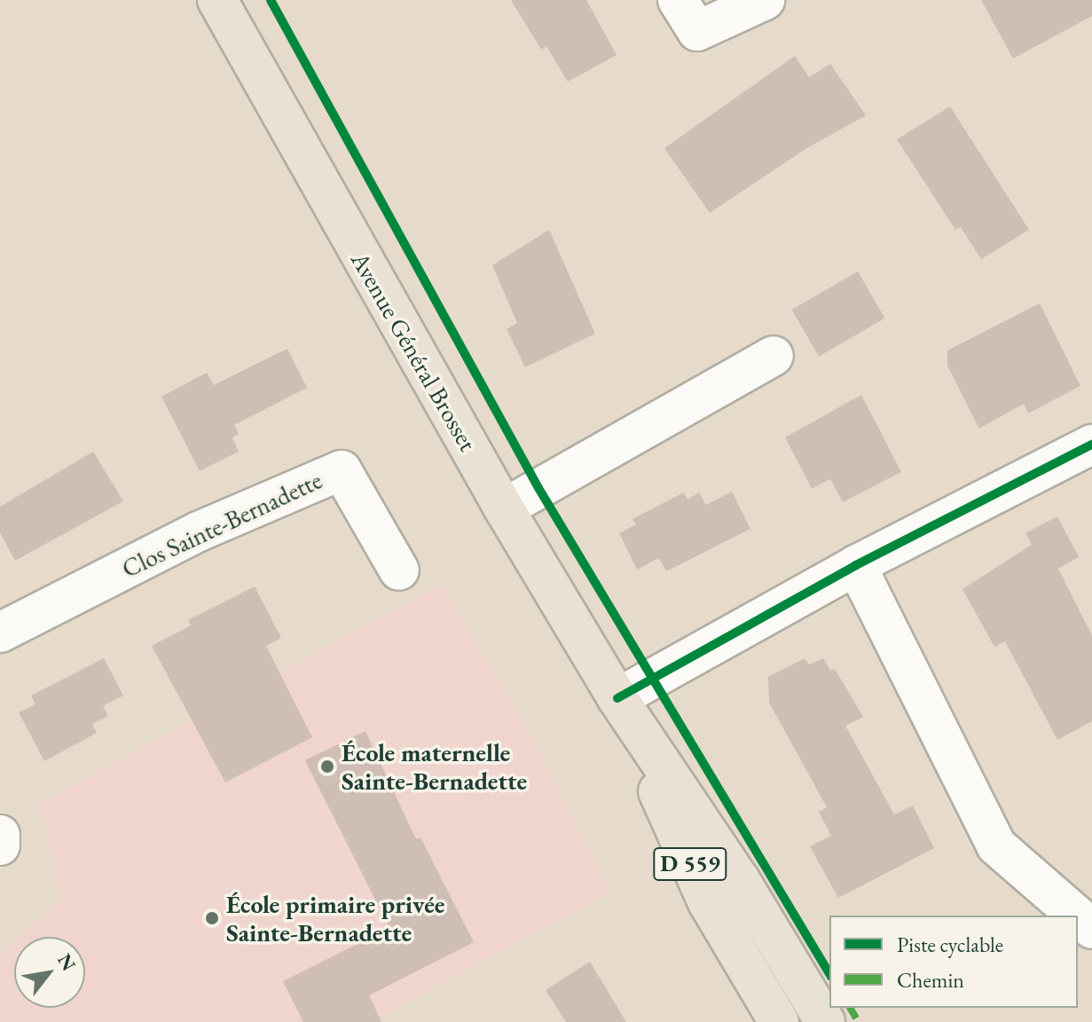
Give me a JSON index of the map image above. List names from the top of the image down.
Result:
{
  "streets": {
    "main road": ["Avenue Général Brosset", "D 559"],
    "street": ["Clos Sainte-Bernadette"]
  },
  "places": ["École maternelle Sainte-Bernadette", "École primaire privée Sainte-Bernadette"],
  "legend": ["Piste cyclable", "Chemin"],
  "north": "top right"
}
